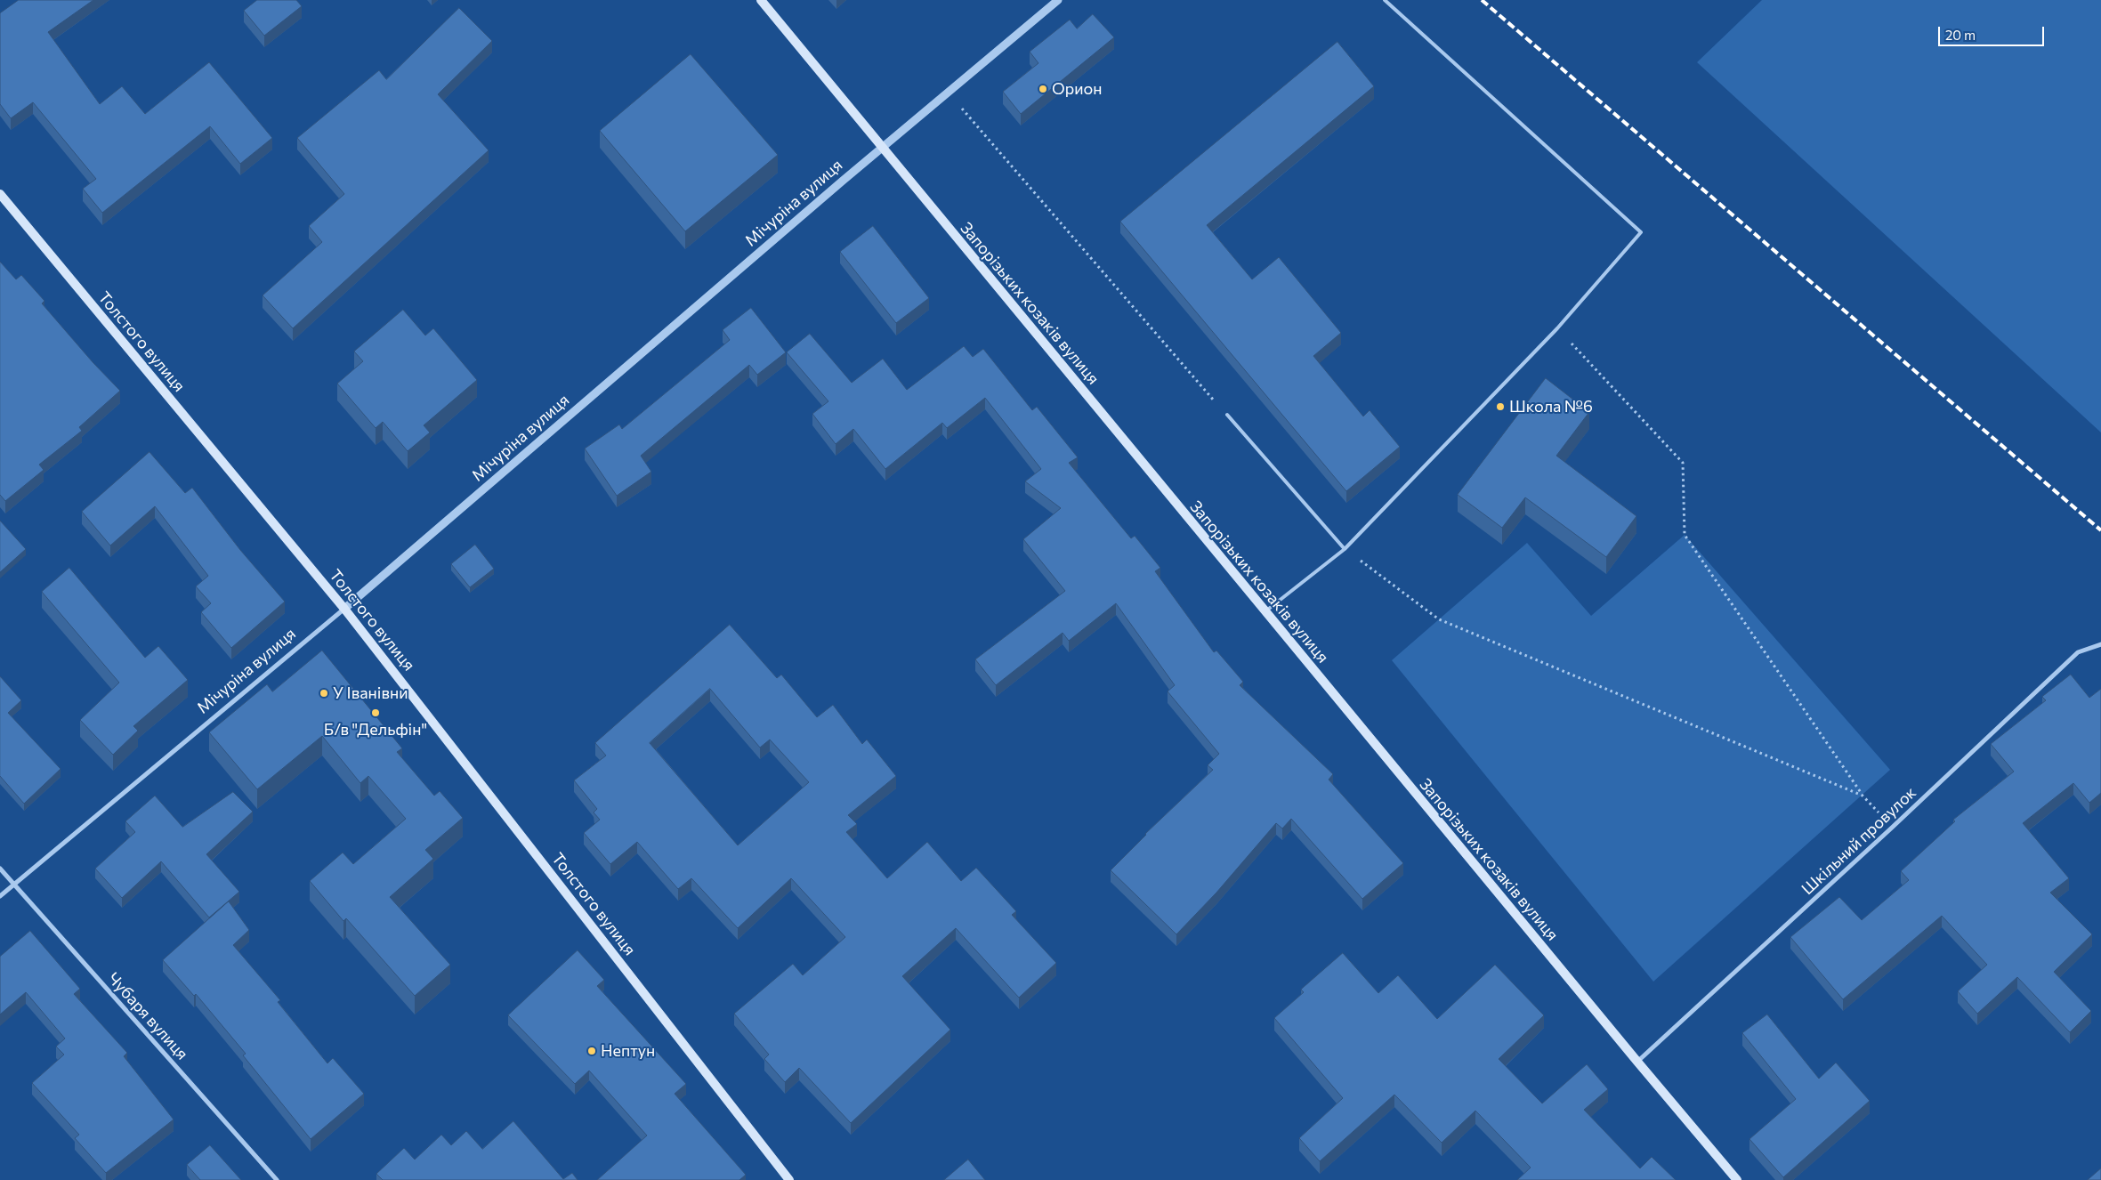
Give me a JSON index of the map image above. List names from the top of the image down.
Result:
{
  "streets": {
    "main road": ["Запорізьких козаків вулиця", "Толстого вулиця"],
    "street": ["Мічуріна вулиця", "Шкільний провулок", "Чубаря вулиця"]
  },
  "crossings": [
    ["Мічуріна вулиця", "Запорізьких козаків вулиця"],
    ["Мічуріна вулиця", "Толстого вулиця"],
    ["Мічуріна вулиця", "Чубаря вулиця"],
    ["Запорізьких козаків вулиця", "Шкільний провулок"]
  ],
  "places": [
    "Орион",
    "Школа №6",
    "У Іванівни",
    "Б/в \"Дельфін\"",
    "Нептун"
  ],
  "scale_bar": "20 m"
}
